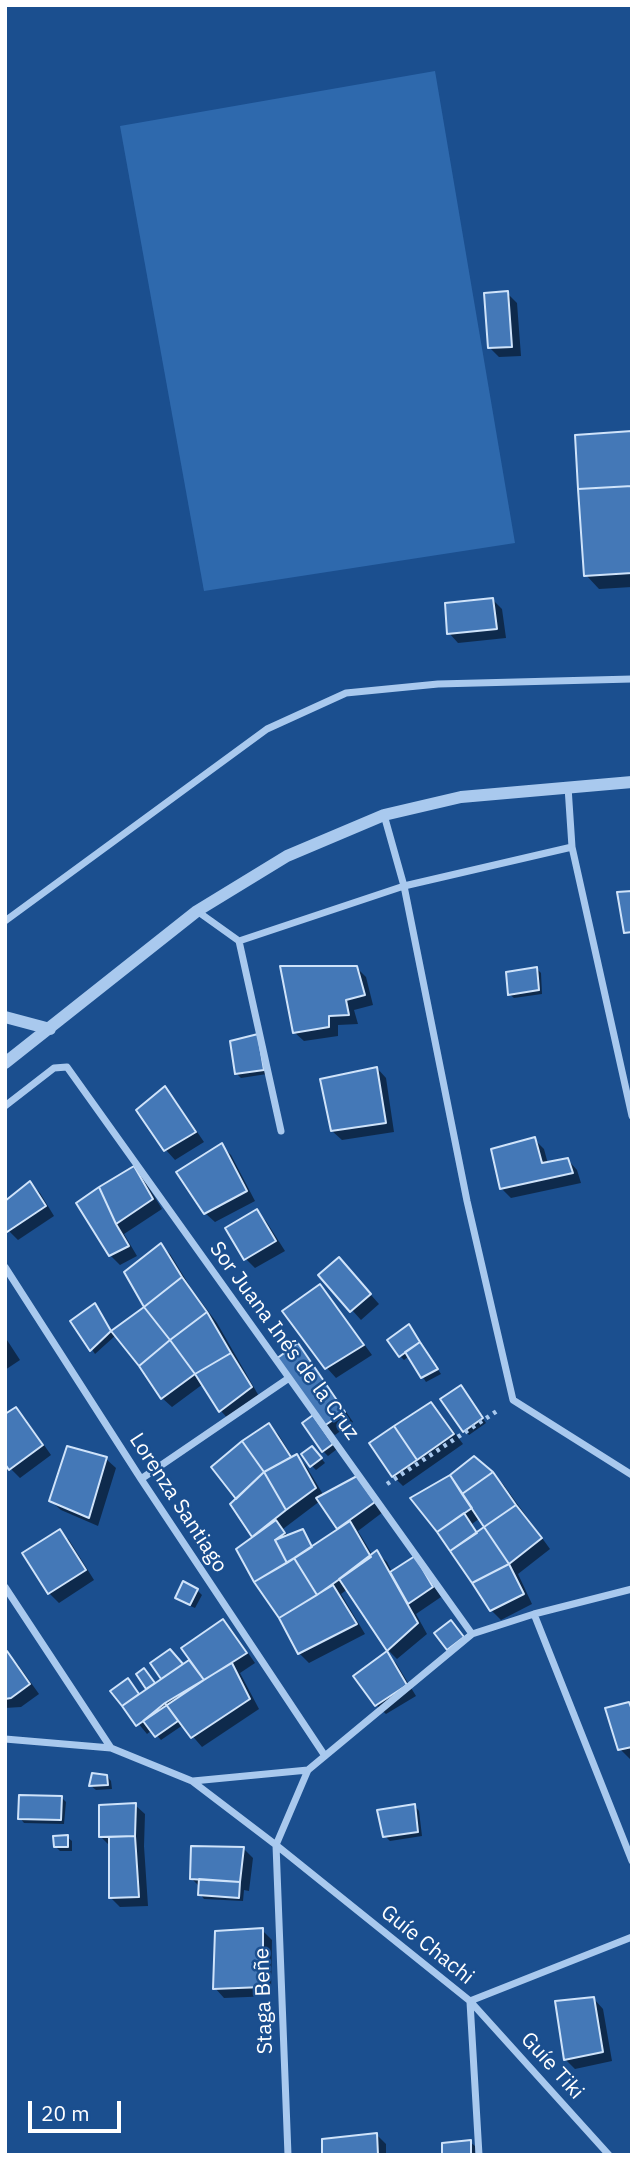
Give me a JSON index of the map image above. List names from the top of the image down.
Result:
{
  "streets": {
    "street": [
      "Sor Juana Inés de la Cruz",
      "Lorenza Santiago",
      "Guíe Chachi",
      "Staga Beñe",
      "Guíe Tiki"
    ]
  },
  "crossings": [
    ["Guíe Chachi", "Staga Beñe"],
    ["Guíe Chachi", "Guíe Tiki"]
  ],
  "scale_bar": "20 m"
}
